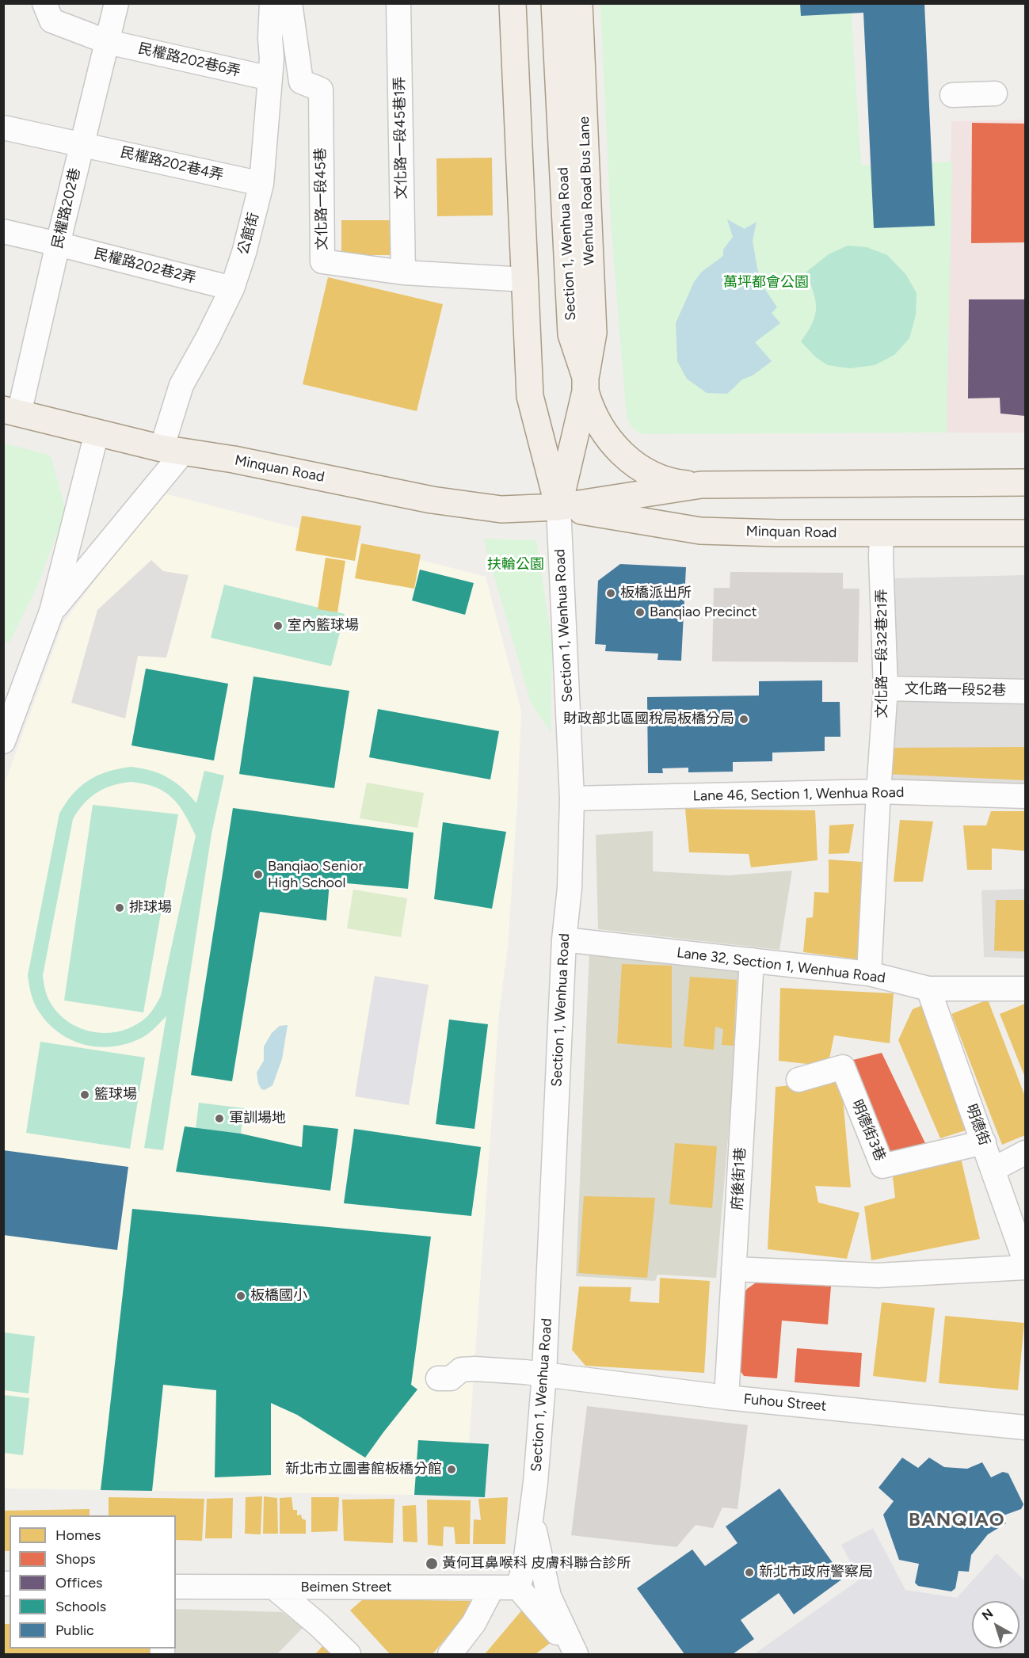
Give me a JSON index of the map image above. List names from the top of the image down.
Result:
{
  "streets": {
    "main road": ["Wenhua Road Bus Lane", "Section 1, Wenhua Road", "Minquan Road"],
    "street": [
      "民權路202巷6弄",
      "文化路一段45巷1弄",
      "民權路202巷4弄",
      "文化路一段45巷",
      "民權路202巷",
      "公館街",
      "民權路202巷2弄",
      "文化路一段32巷21弄",
      "文化路一段52巷",
      "Lane 46, Section 1, Wenhua Road",
      "Lane 32, Section 1, Wenhua Road",
      "明德街",
      "明德街3巷",
      "府後街1巷",
      "Fuhou Street",
      "Beimen Street"
    ]
  },
  "crossings": [
    ["民權路202巷6弄", "民權路202巷"],
    ["民權路202巷6弄", "公館街"],
    ["文化路一段45巷1弄", "文化路一段45巷"],
    ["民權路202巷4弄", "民權路202巷"],
    ["民權路202巷4弄", "公館街"],
    ["Wenhua Road Bus Lane", "Section 1, Wenhua Road"],
    ["文化路一段45巷", "Section 1, Wenhua Road"],
    ["民權路202巷", "民權路202巷2弄"],
    ["民權路202巷", "Minquan Road"],
    ["公館街", "民權路202巷2弄"],
    ["公館街", "Minquan Road"],
    ["Section 1, Wenhua Road", "Minquan Road"],
    ["Section 1, Wenhua Road", "Lane 46, Section 1, Wenhua Road"],
    ["Section 1, Wenhua Road", "Lane 32, Section 1, Wenhua Road"],
    ["Section 1, Wenhua Road", "Fuhou Street"],
    ["Section 1, Wenhua Road", "Beimen Street"],
    ["Minquan Road", "文化路一段32巷21弄"],
    ["文化路一段32巷21弄", "文化路一段52巷"],
    ["文化路一段32巷21弄", "Lane 46, Section 1, Wenhua Road"],
    ["文化路一段32巷21弄", "Lane 32, Section 1, Wenhua Road"],
    ["Lane 32, Section 1, Wenhua Road", "明德街"],
    ["Lane 32, Section 1, Wenhua Road", "府後街1巷"],
    ["明德街", "明德街3巷"],
    ["府後街1巷", "Fuhou Street"]
  ],
  "districts": ["BANQIAO"],
  "parks": ["萬坪都會公園", "扶輪公園"],
  "places": [
    "板橋派出所",
    "Banqiao Precinct",
    "室內籃球場",
    "財政部北區國稅局板橋分局",
    "Banqiao Senior High School",
    "排球場",
    "籃球場",
    "軍訓場地",
    "板橋國小",
    "新北市立圖書館板橋分館",
    "黃何耳鼻喉科 皮膚科聯合診所",
    "新北市政府警察局"
  ],
  "legend": [
    "Homes",
    "Shops",
    "Offices",
    "Schools",
    "Public"
  ],
  "north": "top left"
}
